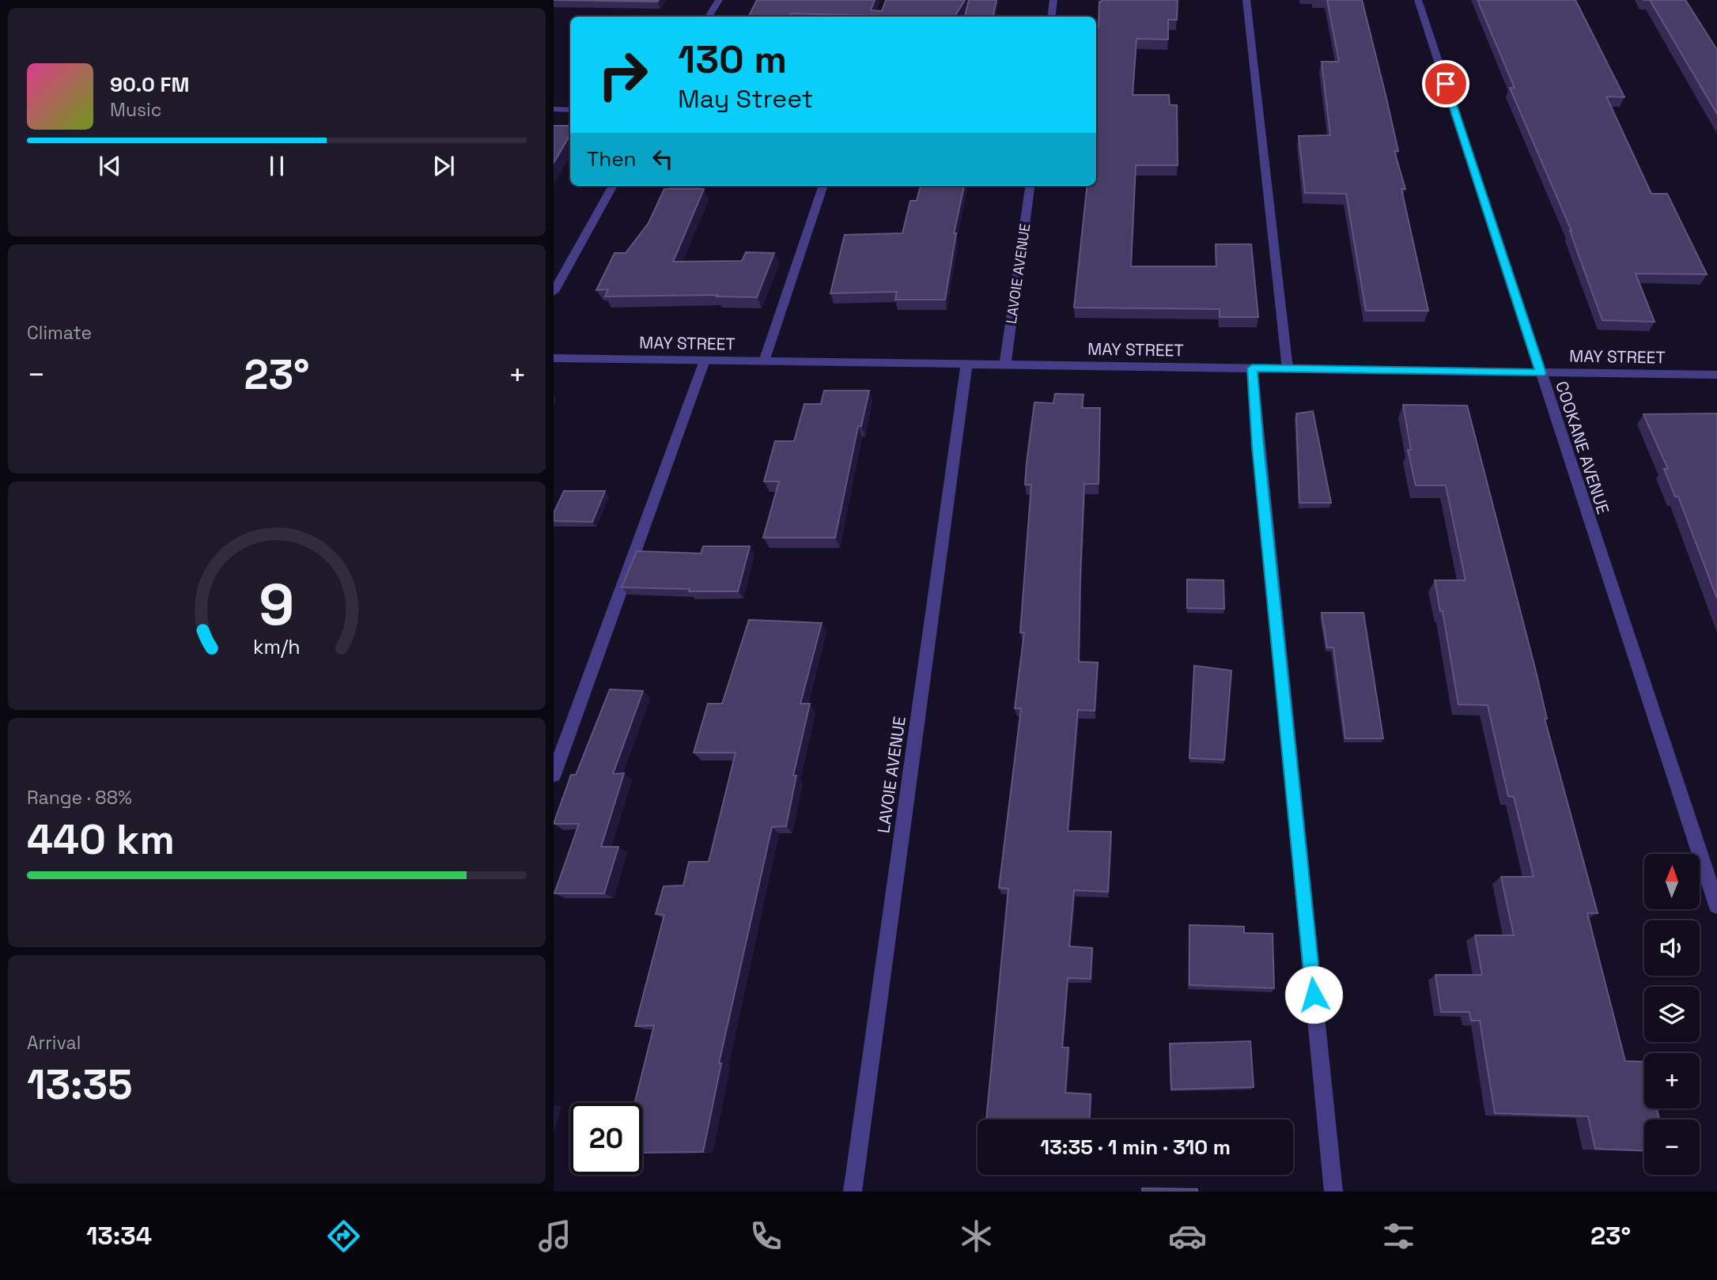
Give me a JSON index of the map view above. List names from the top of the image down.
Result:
{
  "streets": {
    "street": ["LAVOIE AVENUE", "MAY STREET", "COOKANE AVENUE"]
  },
  "crossings": [
    ["LAVOIE AVENUE", "MAY STREET"],
    ["MAY STREET", "COOKANE AVENUE"]
  ],
  "north": "top",
  "page": {
    "turn": ["130 m", "May Street"],
    "song": ["90.0 FM", "Music"],
    "then": "Then",
    "tile": [
      "Climate",
      ["Range · 88%", "440 km"],
      ["Arrival", "13:35"]
    ],
    "heat": ["−", "23°", "+"],
    "map_buttons": ["+", "−"],
    "limit": "20",
    "trip": "13:35 · 1 min · 310 m",
    "tabs": ["13:34", "23°"],
    "gauge": ["9", "km/h"]
  }
}
